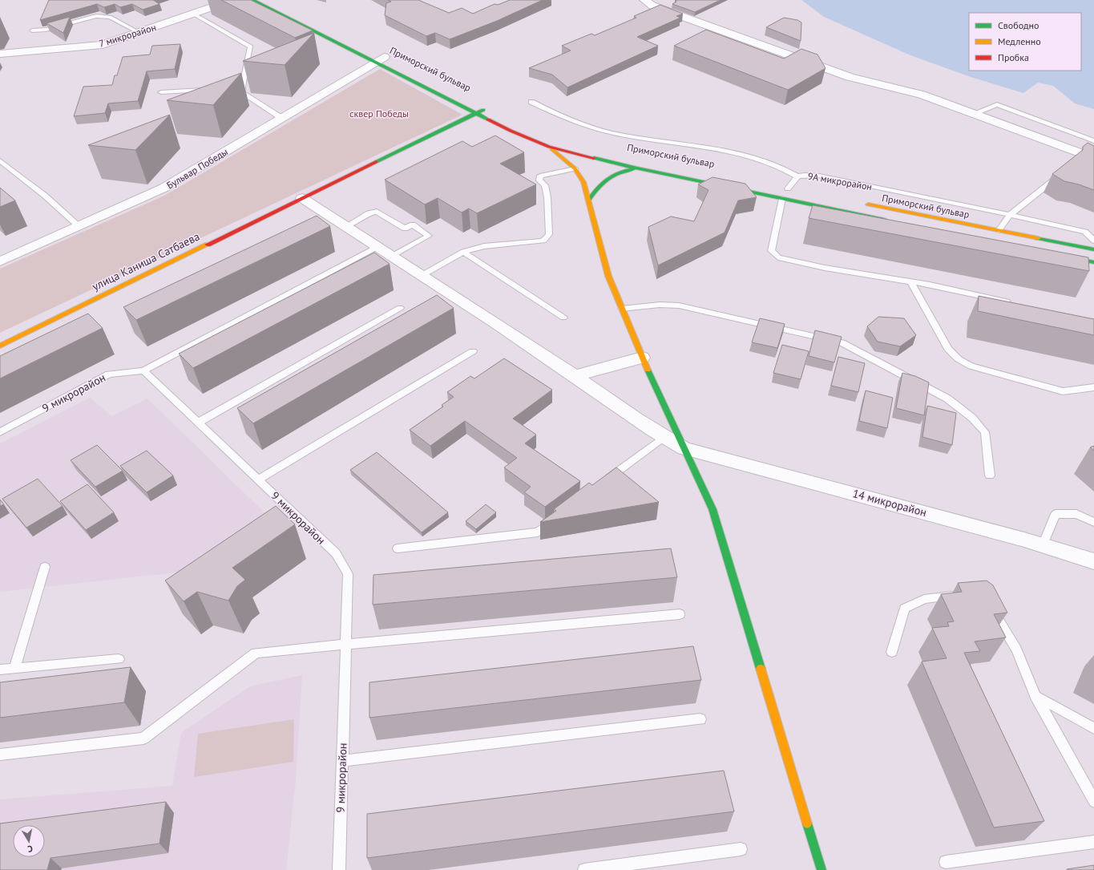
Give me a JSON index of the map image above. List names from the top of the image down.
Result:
{
  "streets": {
    "street": [
      "7 микрорайон",
      "Приморский бульвар",
      "Бульвар Победы",
      "улица Каниша Сатбаева",
      "14 микрорайон"
    ],
    "lane": ["9А микрорайон", "9 микрорайон"]
  },
  "crossings": [
    ["Приморский бульвар", "Бульвар Победы"],
    ["Приморский бульвар", "улица Каниша Сатбаева"],
    ["улица Каниша Сатбаева", "14 микрорайон"]
  ],
  "parks": ["сквер Победы"],
  "legend": ["Свободно", "Медленно", "Пробка"],
  "north": "bottom"
}
